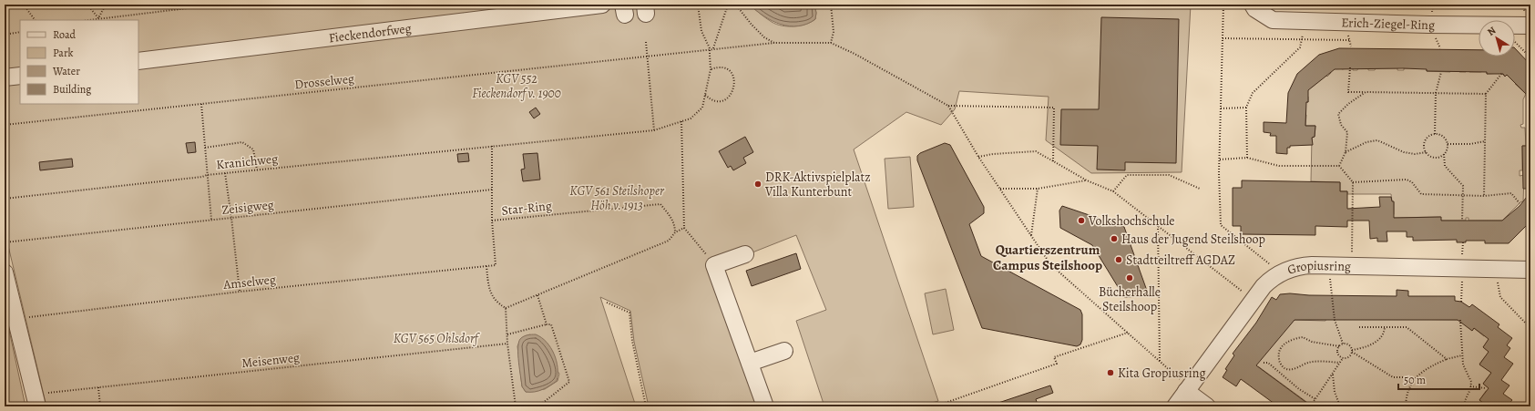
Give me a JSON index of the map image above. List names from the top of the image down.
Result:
{
  "streets": {
    "street": ["Erich-Ziegel-Ring", "Fieckendorfweg", "Gropiusring"],
    "path": [
      "Drosselweg",
      "Kranichweg",
      "Zeisigweg",
      "Star-Ring",
      "Amselweg",
      "Meisenweg"
    ]
  },
  "districts": ["Quartierszentrum Campus Steilshoop"],
  "parks": ["KGV 552 Fieckendorf v. 1900", "KGV 561 Steilshoper Höh v. 1913", "KGV 565 Ohlsdorf"],
  "places": [
    "DRK-Aktivspielplatz Villa Kunterbunt",
    "Volkshochschule",
    "Haus der Jugend Steilshoop",
    "Stadtteiltreff AGDAZ",
    "Bücherhalle Steilshoop",
    "Kita Gropiusring"
  ],
  "legend": [
    "Road",
    "Park",
    "Water",
    "Building"
  ],
  "scale_bar": "50 m",
  "north": "top left"
}
